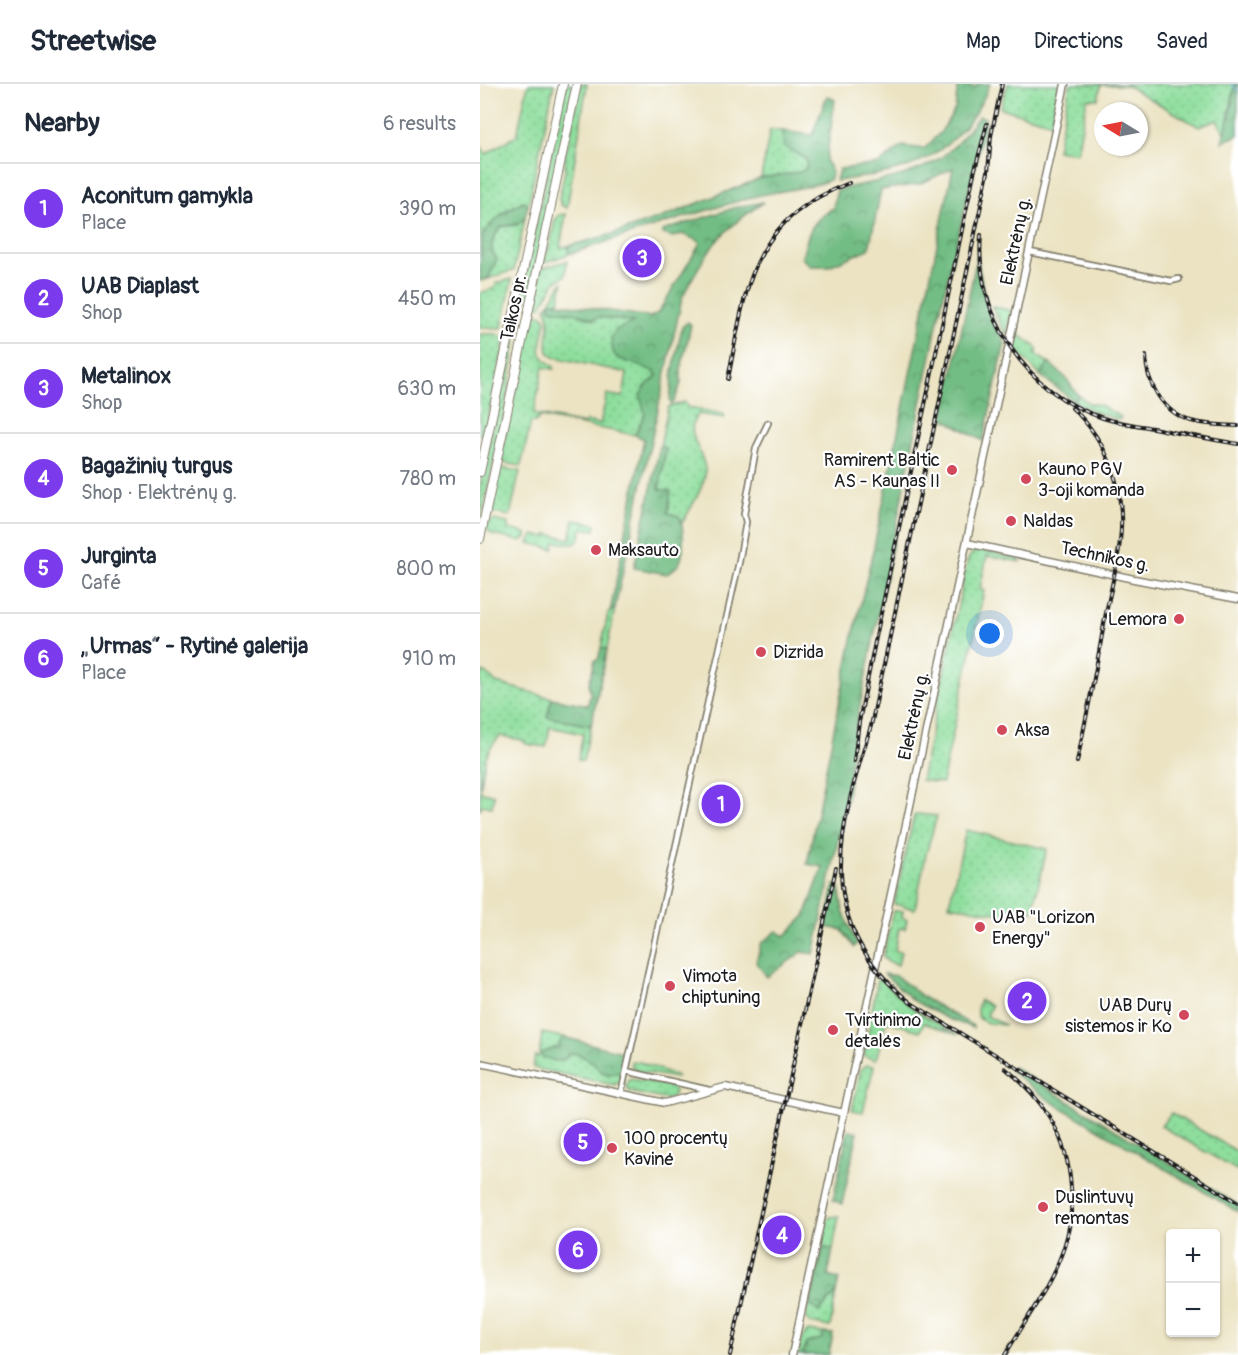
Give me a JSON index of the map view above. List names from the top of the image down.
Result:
{
  "streets": {
    "main road": ["Taikos pr."],
    "street": ["Elektrėnų g.", "Technikos g."]
  },
  "crossings": [
    ["Elektrėnų g.", "Technikos g."]
  ],
  "places": [
    "Ramirent Baltic AS - Kaunas II",
    "Kauno PGV 3-oji komanda",
    "Naldas",
    "Maksauto",
    "Lemora",
    "Dizrida",
    "Aksa",
    "UAB \"Lorizon Energy\"",
    "Vimota chiptuning",
    "UAB Durų sistemos ir Ko",
    "Tvirtinimo detalės",
    "100 procentų Kavinė",
    "Duslintuvų remontas"
  ],
  "north": "left",
  "page": {
    "header": "Streetwise",
    "nav": ["Map", "Directions", "Saved"],
    "heading": ["Nearby", "6 results"],
    "list": [
      {
        "mark": "1",
        "name": "Aconitum gamykla",
        "note": "Place",
        "value": "390 m"
      },
      {
        "mark": "2",
        "name": "UAB Diaplast",
        "note": "Shop",
        "value": "450 m"
      },
      {
        "mark": "3",
        "name": "Metalinox",
        "note": "Shop",
        "value": "630 m"
      },
      {
        "mark": "4",
        "name": "Bagažinių turgus",
        "note": "Shop · Elektrėnų g.",
        "value": "780 m"
      },
      {
        "mark": "5",
        "name": "Jurginta",
        "note": "Café",
        "value": "800 m"
      },
      {
        "mark": "6",
        "name": "„Urmas“ - Rytinė galerija",
        "note": "Place",
        "value": "910 m"
      }
    ],
    "pins": [
      "3",
      "1",
      "2",
      "5",
      "4",
      "6"
    ],
    "map_buttons": ["+", "−"]
  }
}
